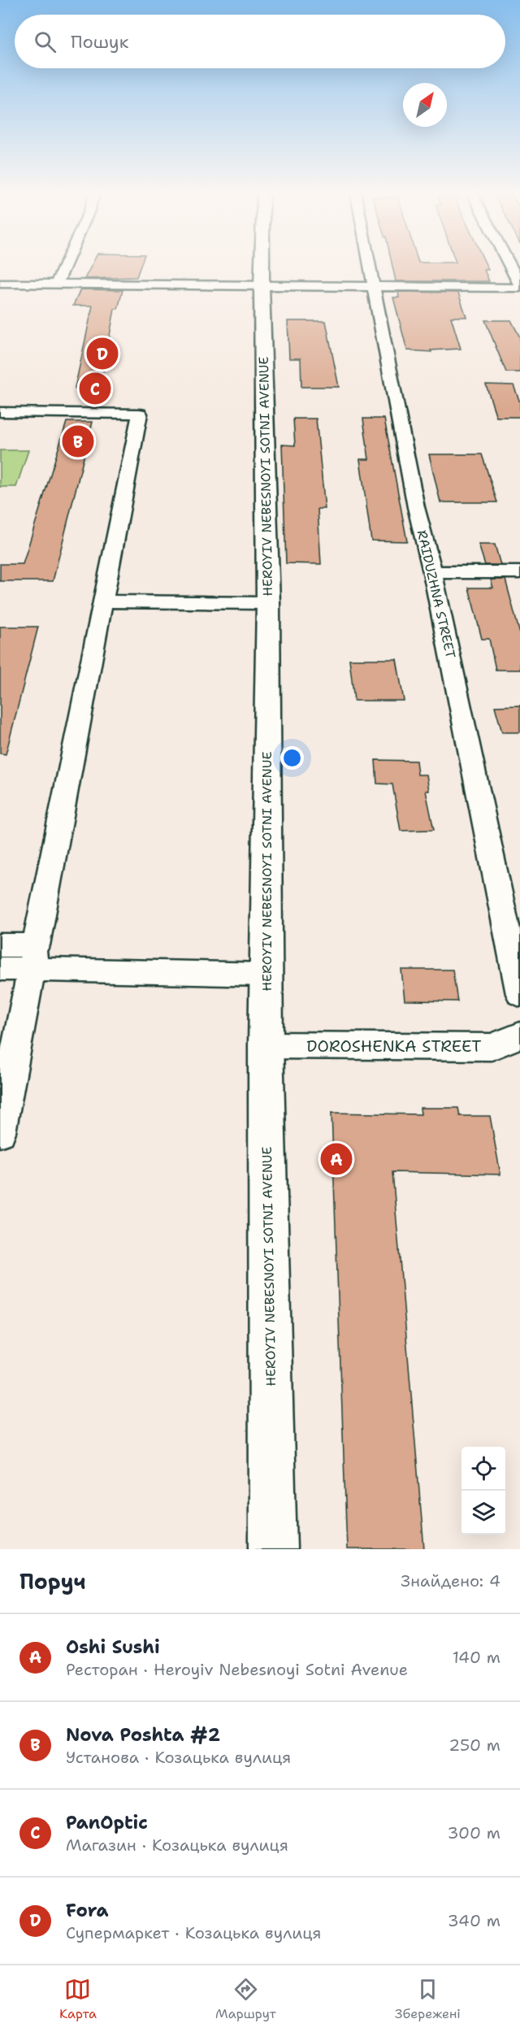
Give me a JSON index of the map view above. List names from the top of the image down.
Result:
{
  "streets": {
    "street": ["HEROYIV NEBESNOYI SOTNI AVENUE", "RAIDUZHNA STREET", "DOROSHENKA STREET"]
  },
  "crossings": [
    ["HEROYIV NEBESNOYI SOTNI AVENUE", "DOROSHENKA STREET"]
  ],
  "north": "top right",
  "page": {
    "search": "Пошук",
    "pins": [
      "D",
      "C",
      "B",
      "A"
    ],
    "heading": ["Поруч", "Знайдено: 4"],
    "list": [
      {
        "mark": "A",
        "name": "Oshi Sushi",
        "note": "Ресторан · Heroyiv Nebesnoyi Sotni Avenue",
        "value": "140 m"
      },
      {
        "mark": "B",
        "name": "Nova Poshta #2",
        "note": "Установа · Козацька вулиця",
        "value": "250 m"
      },
      {
        "mark": "C",
        "name": "PanOptic",
        "note": "Магазин · Козацька вулиця",
        "value": "300 m"
      },
      {
        "mark": "D",
        "name": "Fora",
        "note": "Супермаркет · Козацька вулиця",
        "value": "340 m"
      }
    ],
    "nav": ["Карта", "Маршрут", "Збережені"]
  }
}
